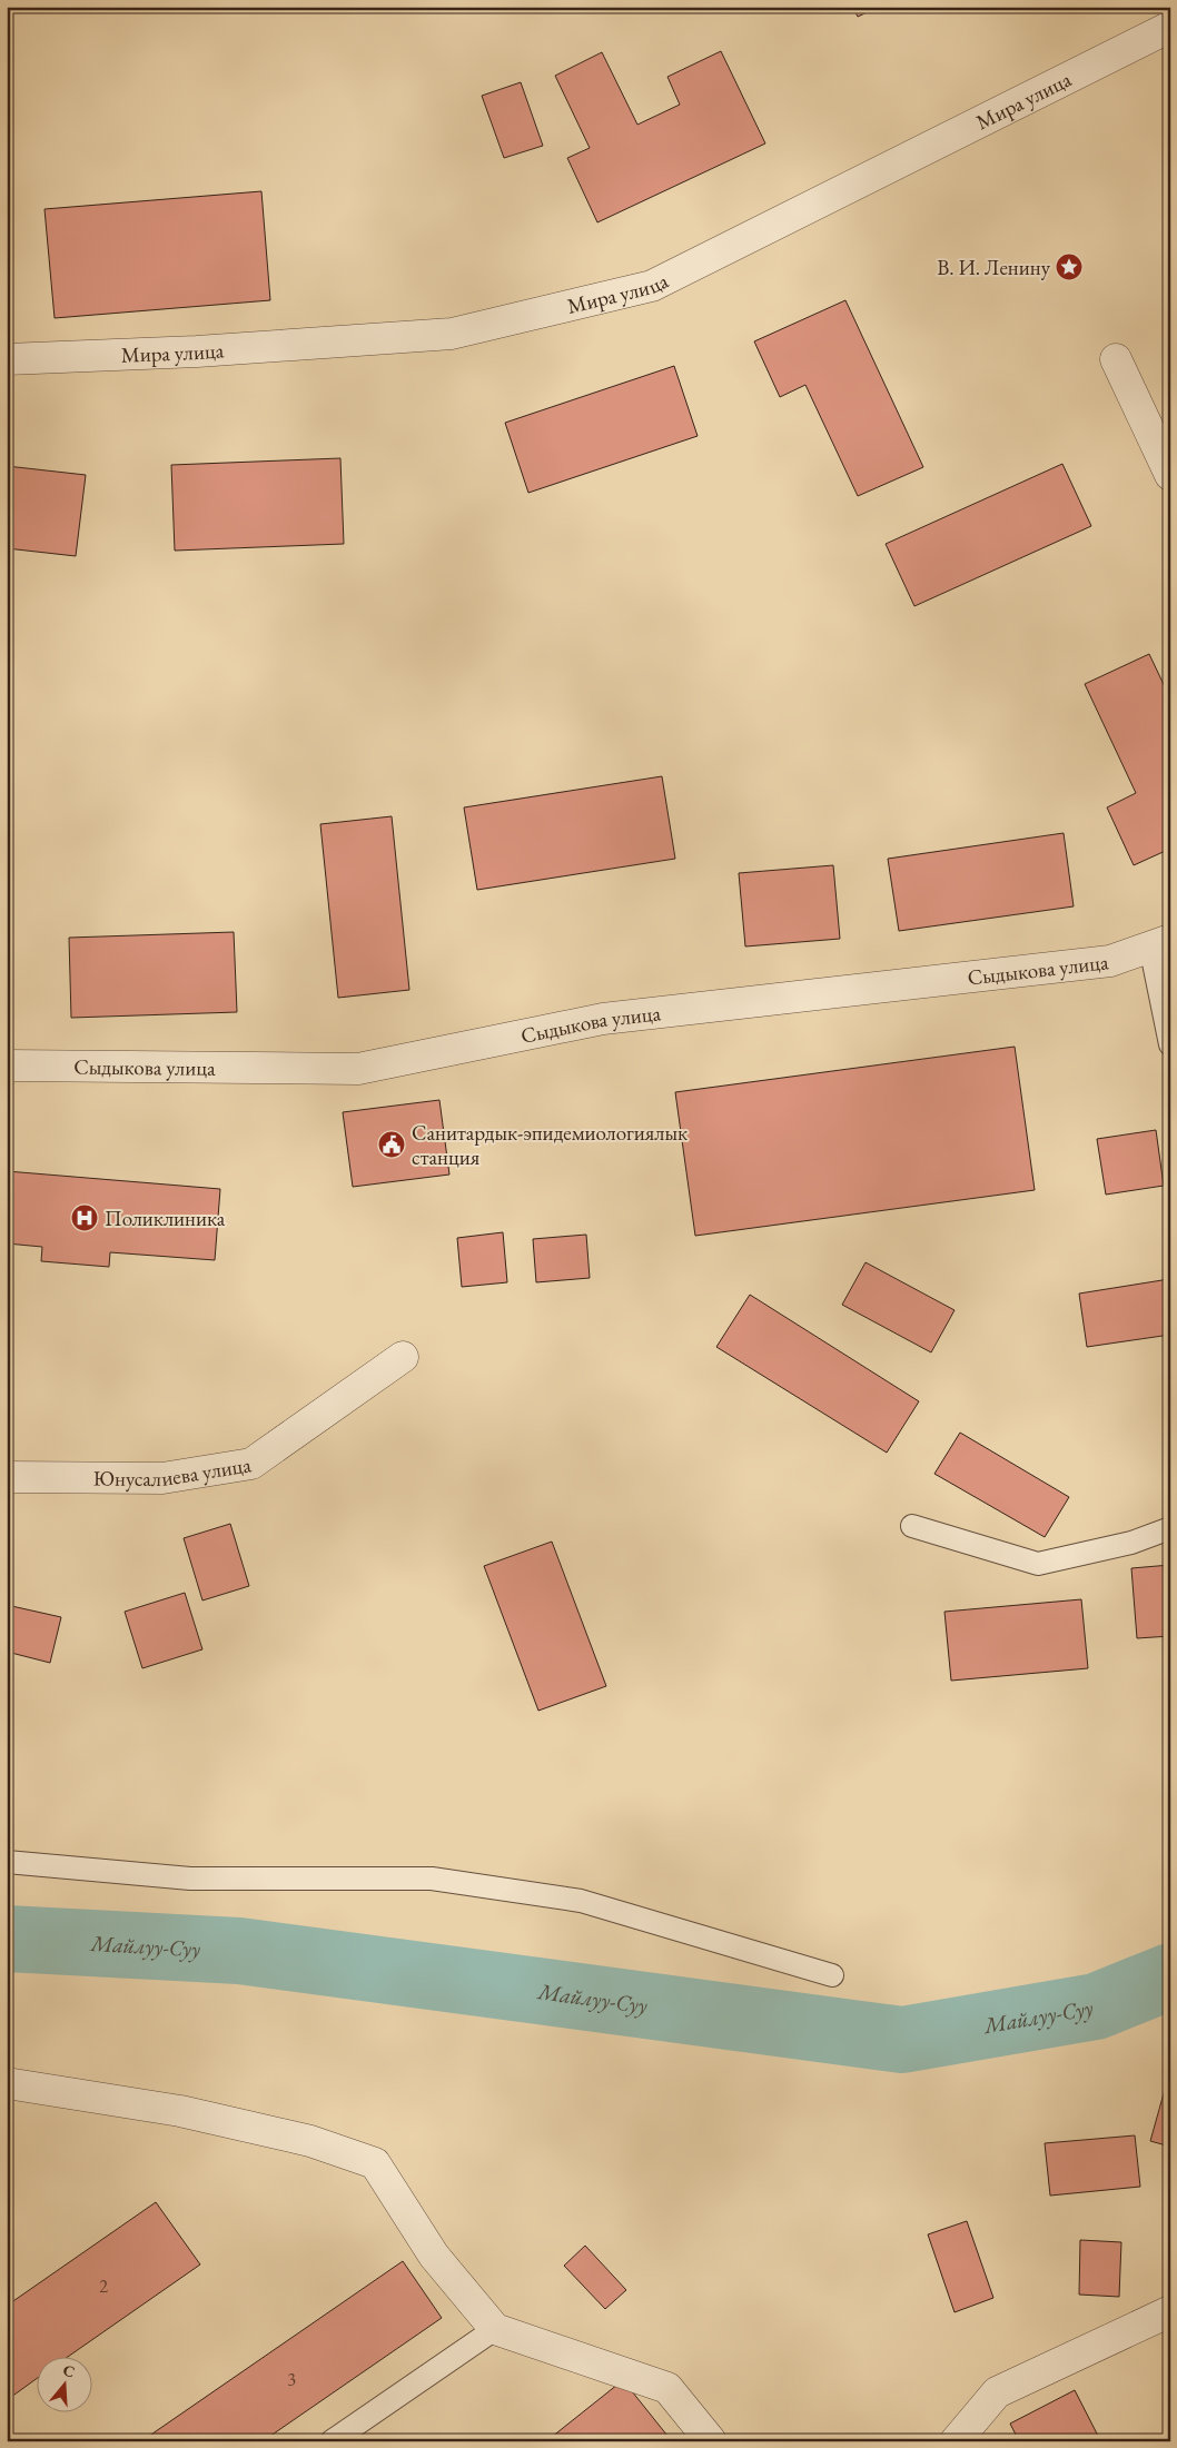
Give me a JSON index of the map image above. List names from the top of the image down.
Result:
{
  "streets": {
    "street": ["Мира улица", "Сыдыкова улица", "Юнусалиева улица"]
  },
  "water": ["Майлуу-Суу"],
  "places": {
    "place": ["В. И. Ленину"],
    "public building": ["Санитардык-эпидемиологиялык станция"],
    "hospital": ["Поликлиника"]
  },
  "house_numbers": ["2", "3"],
  "north": "top"
}
